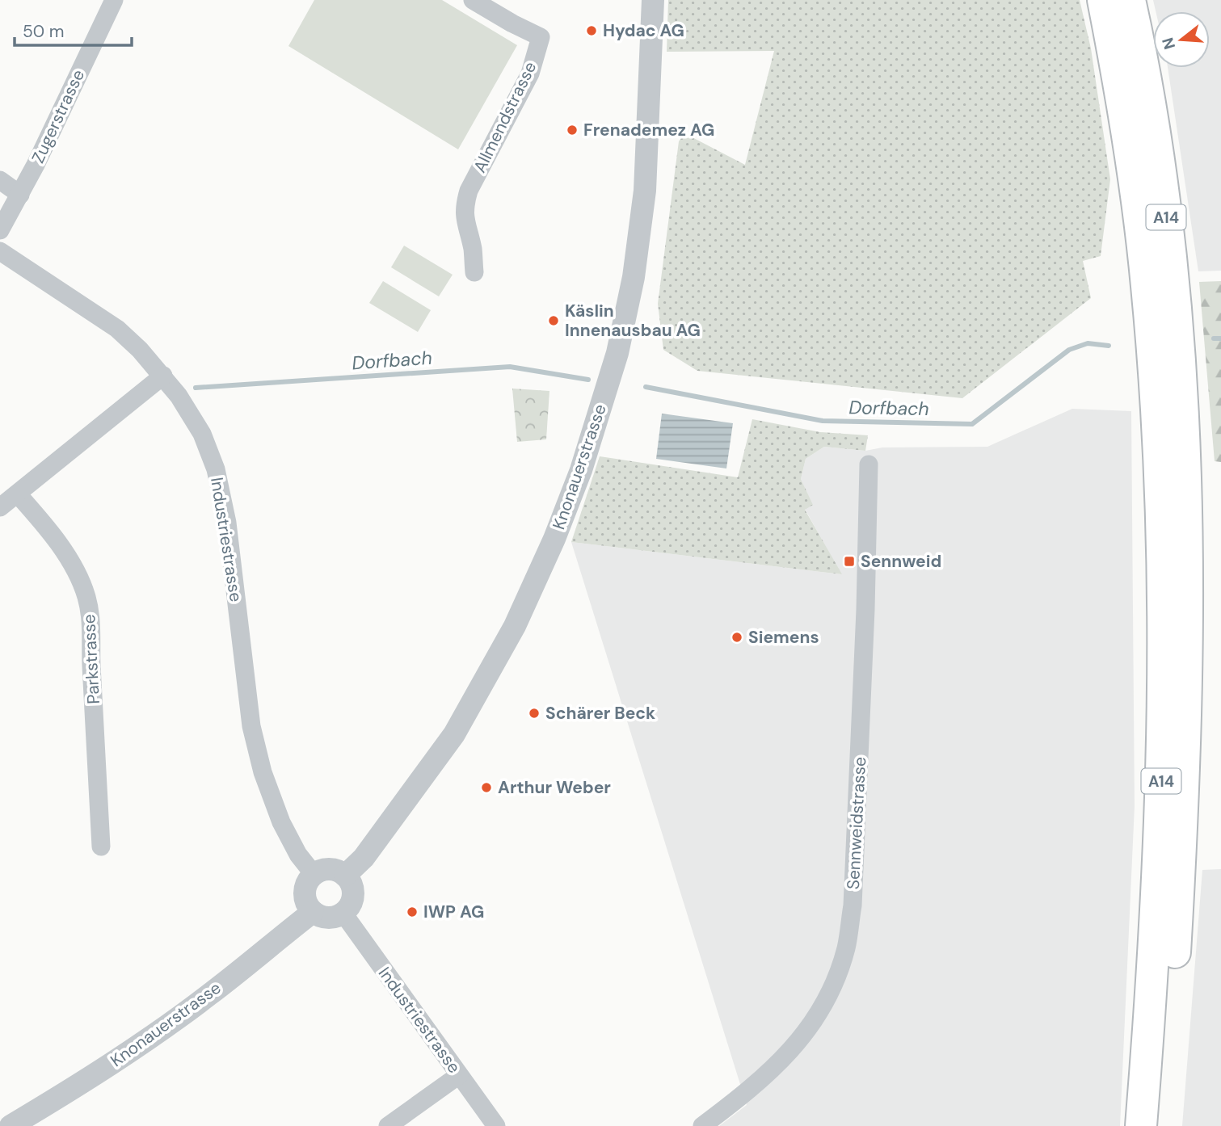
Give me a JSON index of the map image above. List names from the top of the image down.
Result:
{
  "streets": {
    "highway": ["A14"],
    "street": [
      "Zugerstrasse",
      "Allmendstrasse",
      "Knonauerstrasse",
      "Industriestrasse",
      "Parkstrasse",
      "Sennweidstrasse"
    ]
  },
  "crossings": [
    ["Knonauerstrasse", "Industriestrasse"]
  ],
  "water": ["Dorfbach"],
  "places": {
    "other": [
      "Hydac AG",
      "Frenademez AG",
      "Käslin Innenausbau AG",
      "Siemens",
      "Schärer Beck",
      "Arthur Weber",
      "IWP AG"
    ],
    "transit": ["Sennweid"]
  },
  "scale_bar": "50 m",
  "north": "left"
}
